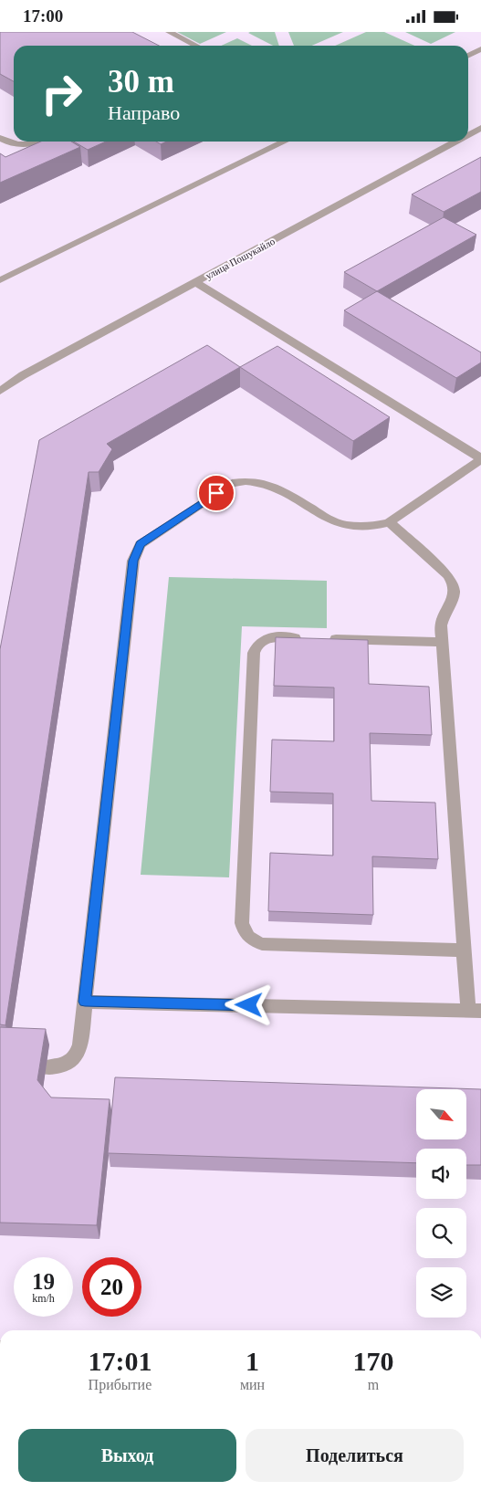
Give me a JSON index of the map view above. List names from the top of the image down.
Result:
{
  "streets": {
    "street": ["улица Пошукайло"]
  },
  "north": "bottom right",
  "page": {
    "status": "17:00",
    "turn": ["30 m", "Направо"],
    "speed": "19 km/h",
    "limit": "20",
    "eta": [
      "17:01",
      "Прибытие",
      "1",
      "мин",
      "170",
      "m"
    ],
    "buttons": ["Выход", "Поделиться"]
  }
}
